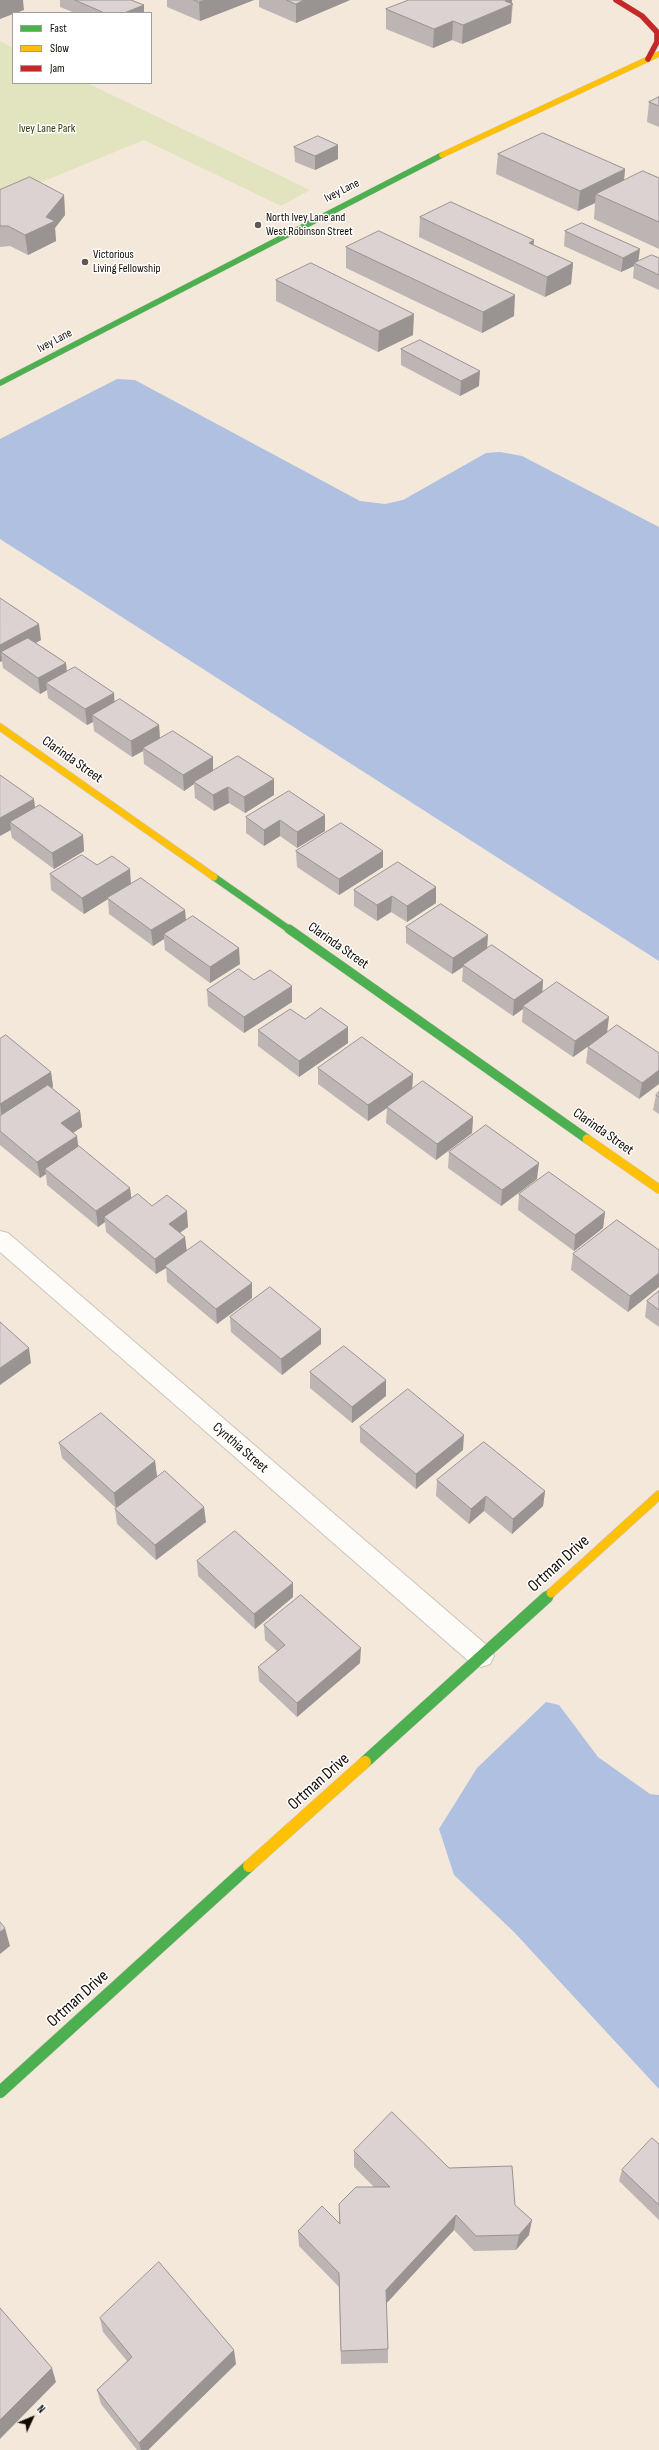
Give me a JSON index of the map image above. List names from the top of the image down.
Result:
{
  "streets": {
    "street": [
      "Ivey Lane",
      "Clarinda Street",
      "Cynthia Street",
      "Ortman Drive"
    ]
  },
  "crossings": [
    ["Cynthia Street", "Ortman Drive"]
  ],
  "parks": ["Ivey Lane Park"],
  "places": ["North Ivey Lane and West Robinson Street", "Victorious Living Fellowship"],
  "legend": ["Fast", "Slow", "Jam"],
  "north": "top right"
}
